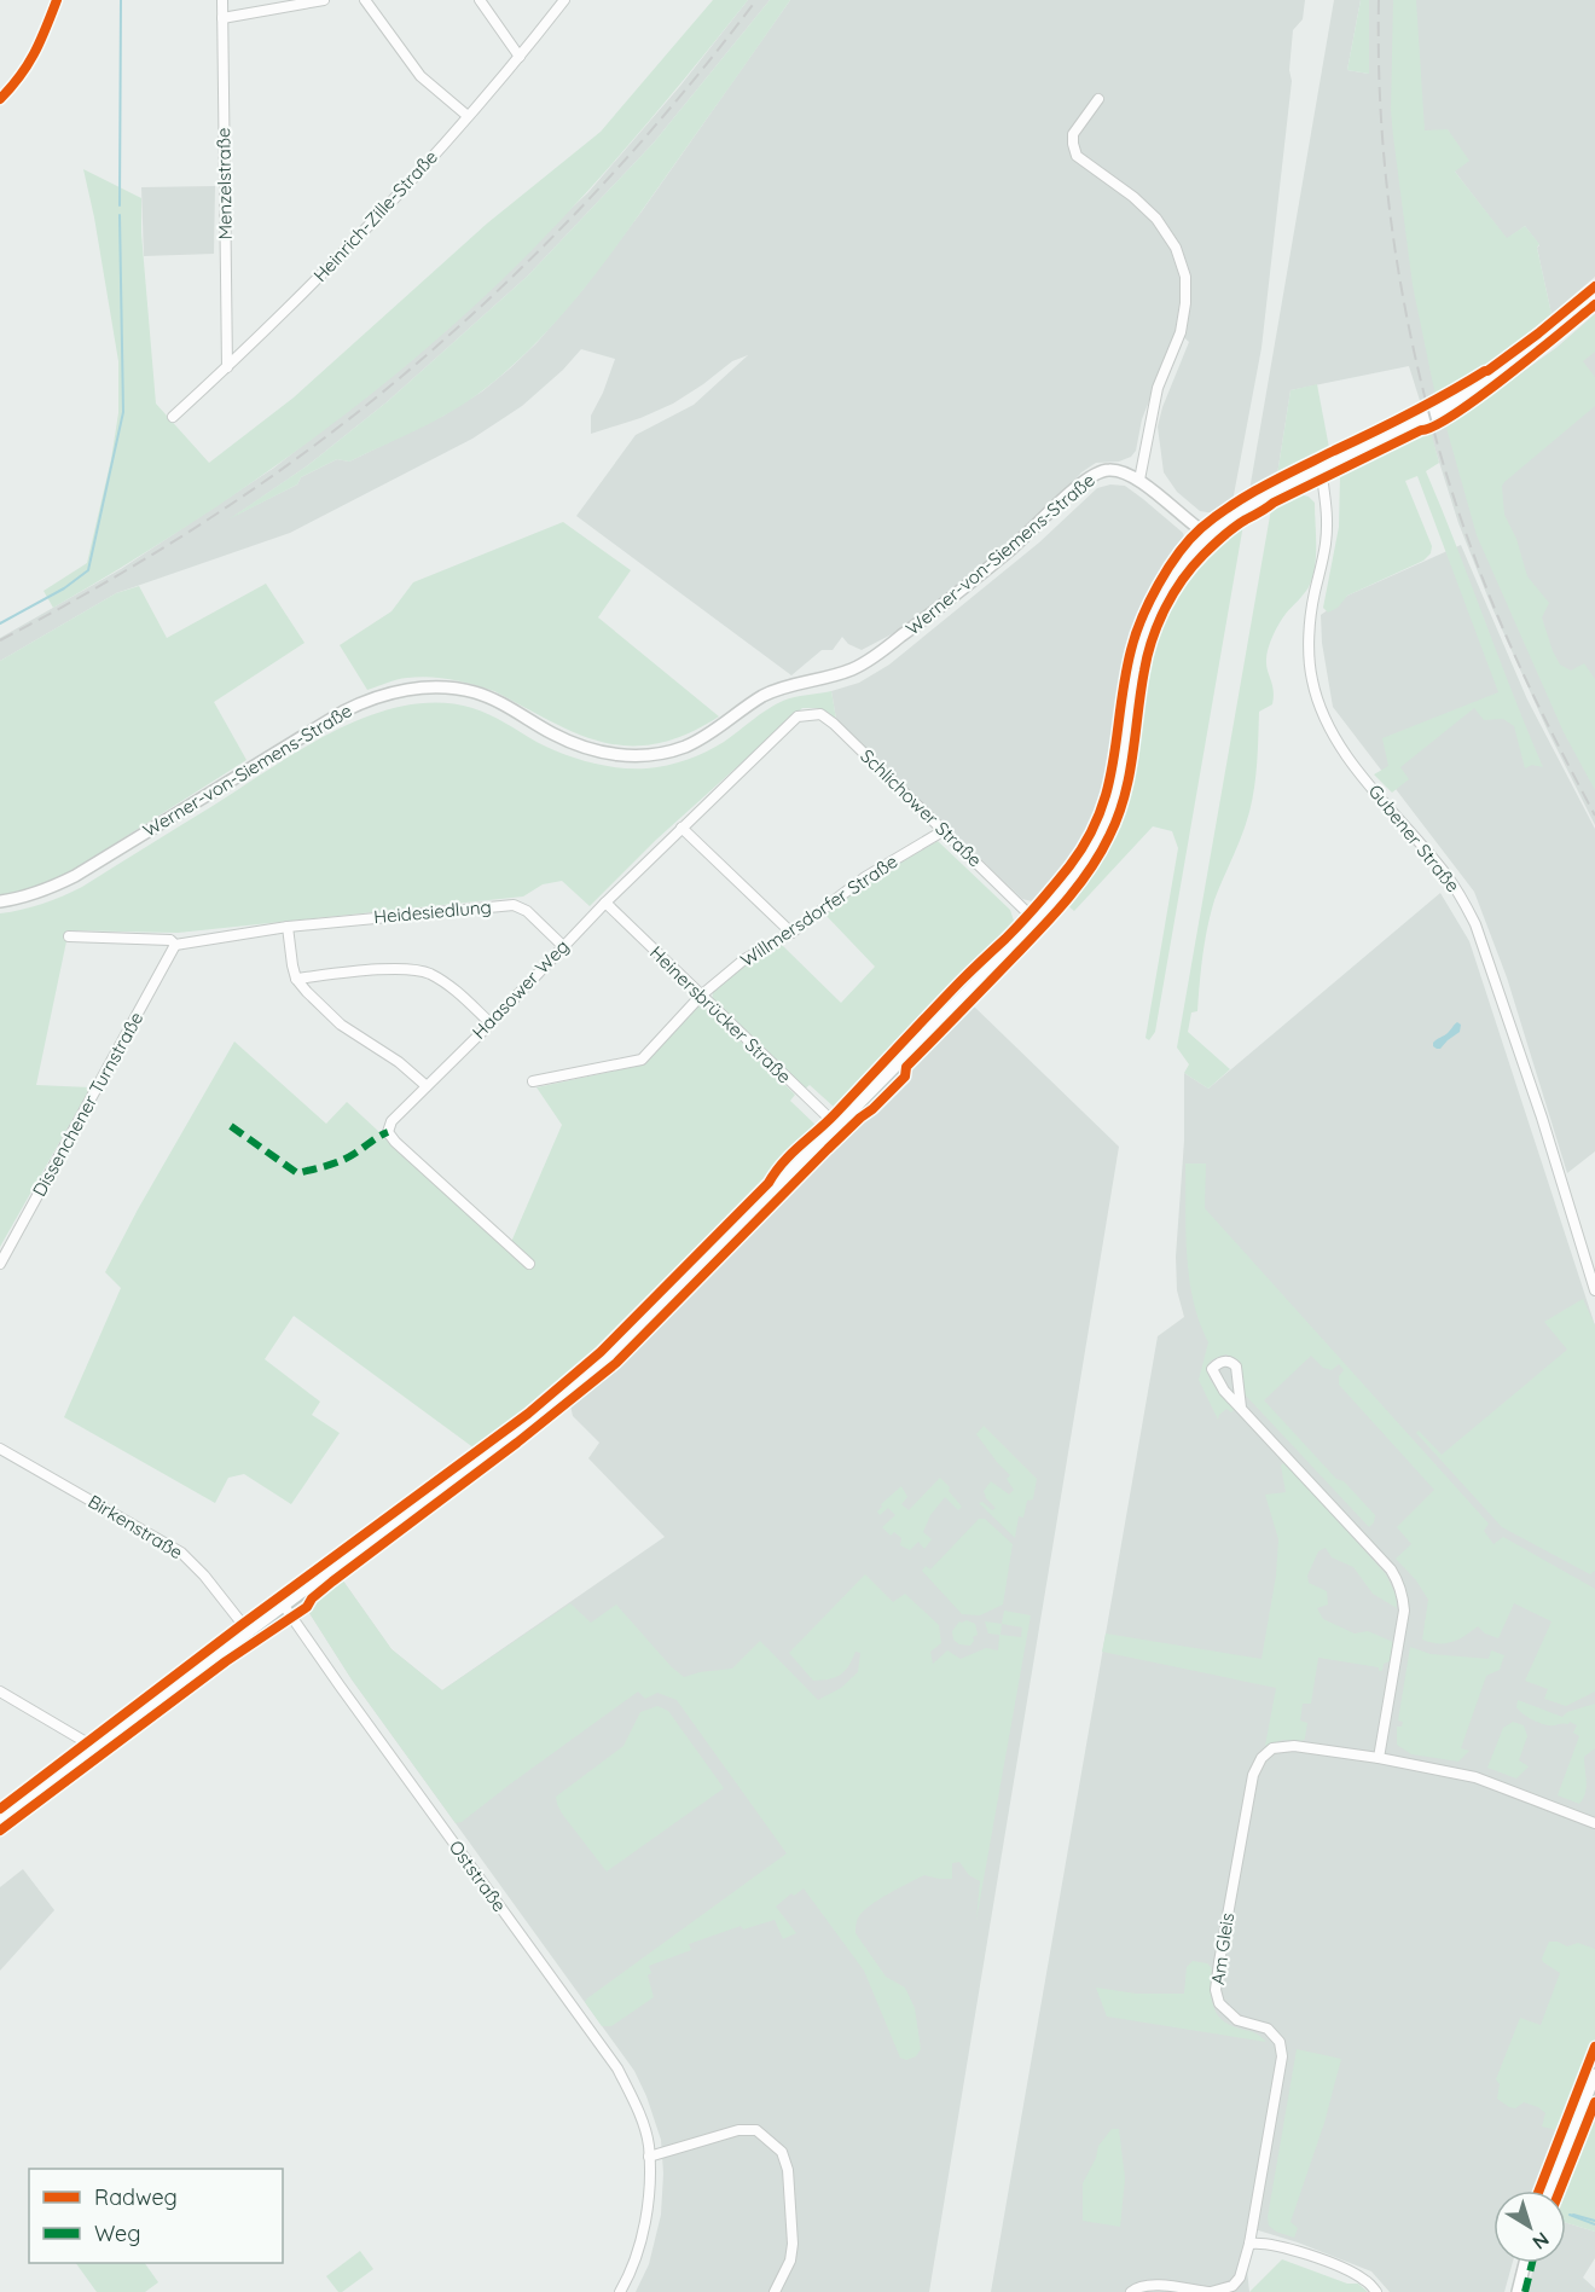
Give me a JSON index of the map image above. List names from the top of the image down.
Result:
{
  "streets": {
    "street": [
      "Menzelstraße",
      "Heinrich-Zille-Straße",
      "Werner-von-Siemens-Straße",
      "Schlichower Straße",
      "Gubener Straße",
      "Willmersdorfer Straße",
      "Heidesiedlung",
      "Haasower Weg",
      "Heinersbrücker Straße",
      "Dissenchener Turnstraße",
      "Birkenstraße",
      "Oststraße",
      "Am Gleis"
    ]
  },
  "crossings": [
    ["Menzelstraße", "Heinrich-Zille-Straße"],
    ["Schlichower Straße", "Willmersdorfer Straße"],
    ["Schlichower Straße", "Haasower Weg"],
    ["Willmersdorfer Straße", "Heinersbrücker Straße"],
    ["Heidesiedlung", "Haasower Weg"],
    ["Heidesiedlung", "Dissenchener Turnstraße"],
    ["Haasower Weg", "Heinersbrücker Straße"]
  ],
  "legend": ["Radweg", "Weg"],
  "north": "bottom right"
}
